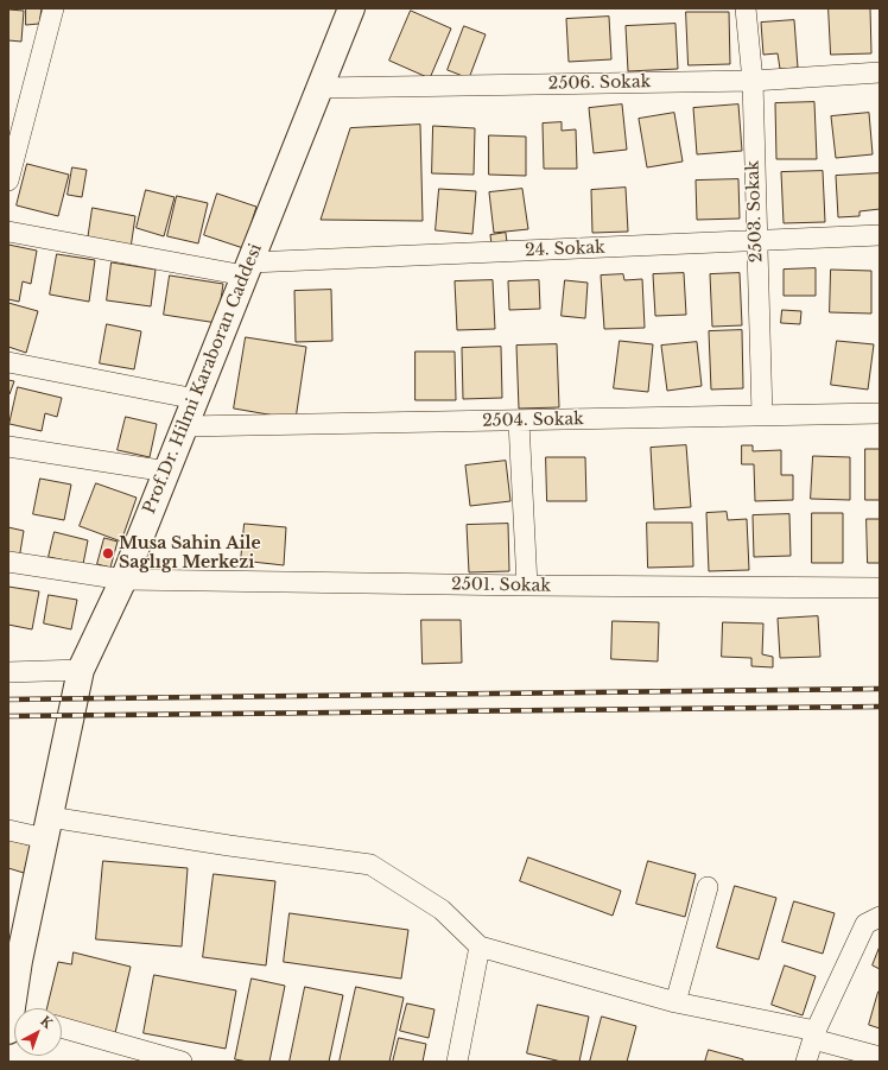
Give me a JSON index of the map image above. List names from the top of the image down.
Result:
{
  "streets": {
    "street": [
      "2506. Sokak",
      "2503. Sokak",
      "24. Sokak",
      "Prof.Dr. Hilmi Karaboran Caddesi",
      "2504. Sokak",
      "2501. Sokak"
    ]
  },
  "crossings": [
    ["2506. Sokak", "2503. Sokak"],
    ["2506. Sokak", "Prof.Dr. Hilmi Karaboran Caddesi"],
    ["2503. Sokak", "24. Sokak"],
    ["2503. Sokak", "2504. Sokak"],
    ["24. Sokak", "Prof.Dr. Hilmi Karaboran Caddesi"],
    ["Prof.Dr. Hilmi Karaboran Caddesi", "2504. Sokak"],
    ["Prof.Dr. Hilmi Karaboran Caddesi", "2501. Sokak"]
  ],
  "places": ["Musa Sahin Aile Saglıgı Merkezi"],
  "north": "top right"
}
